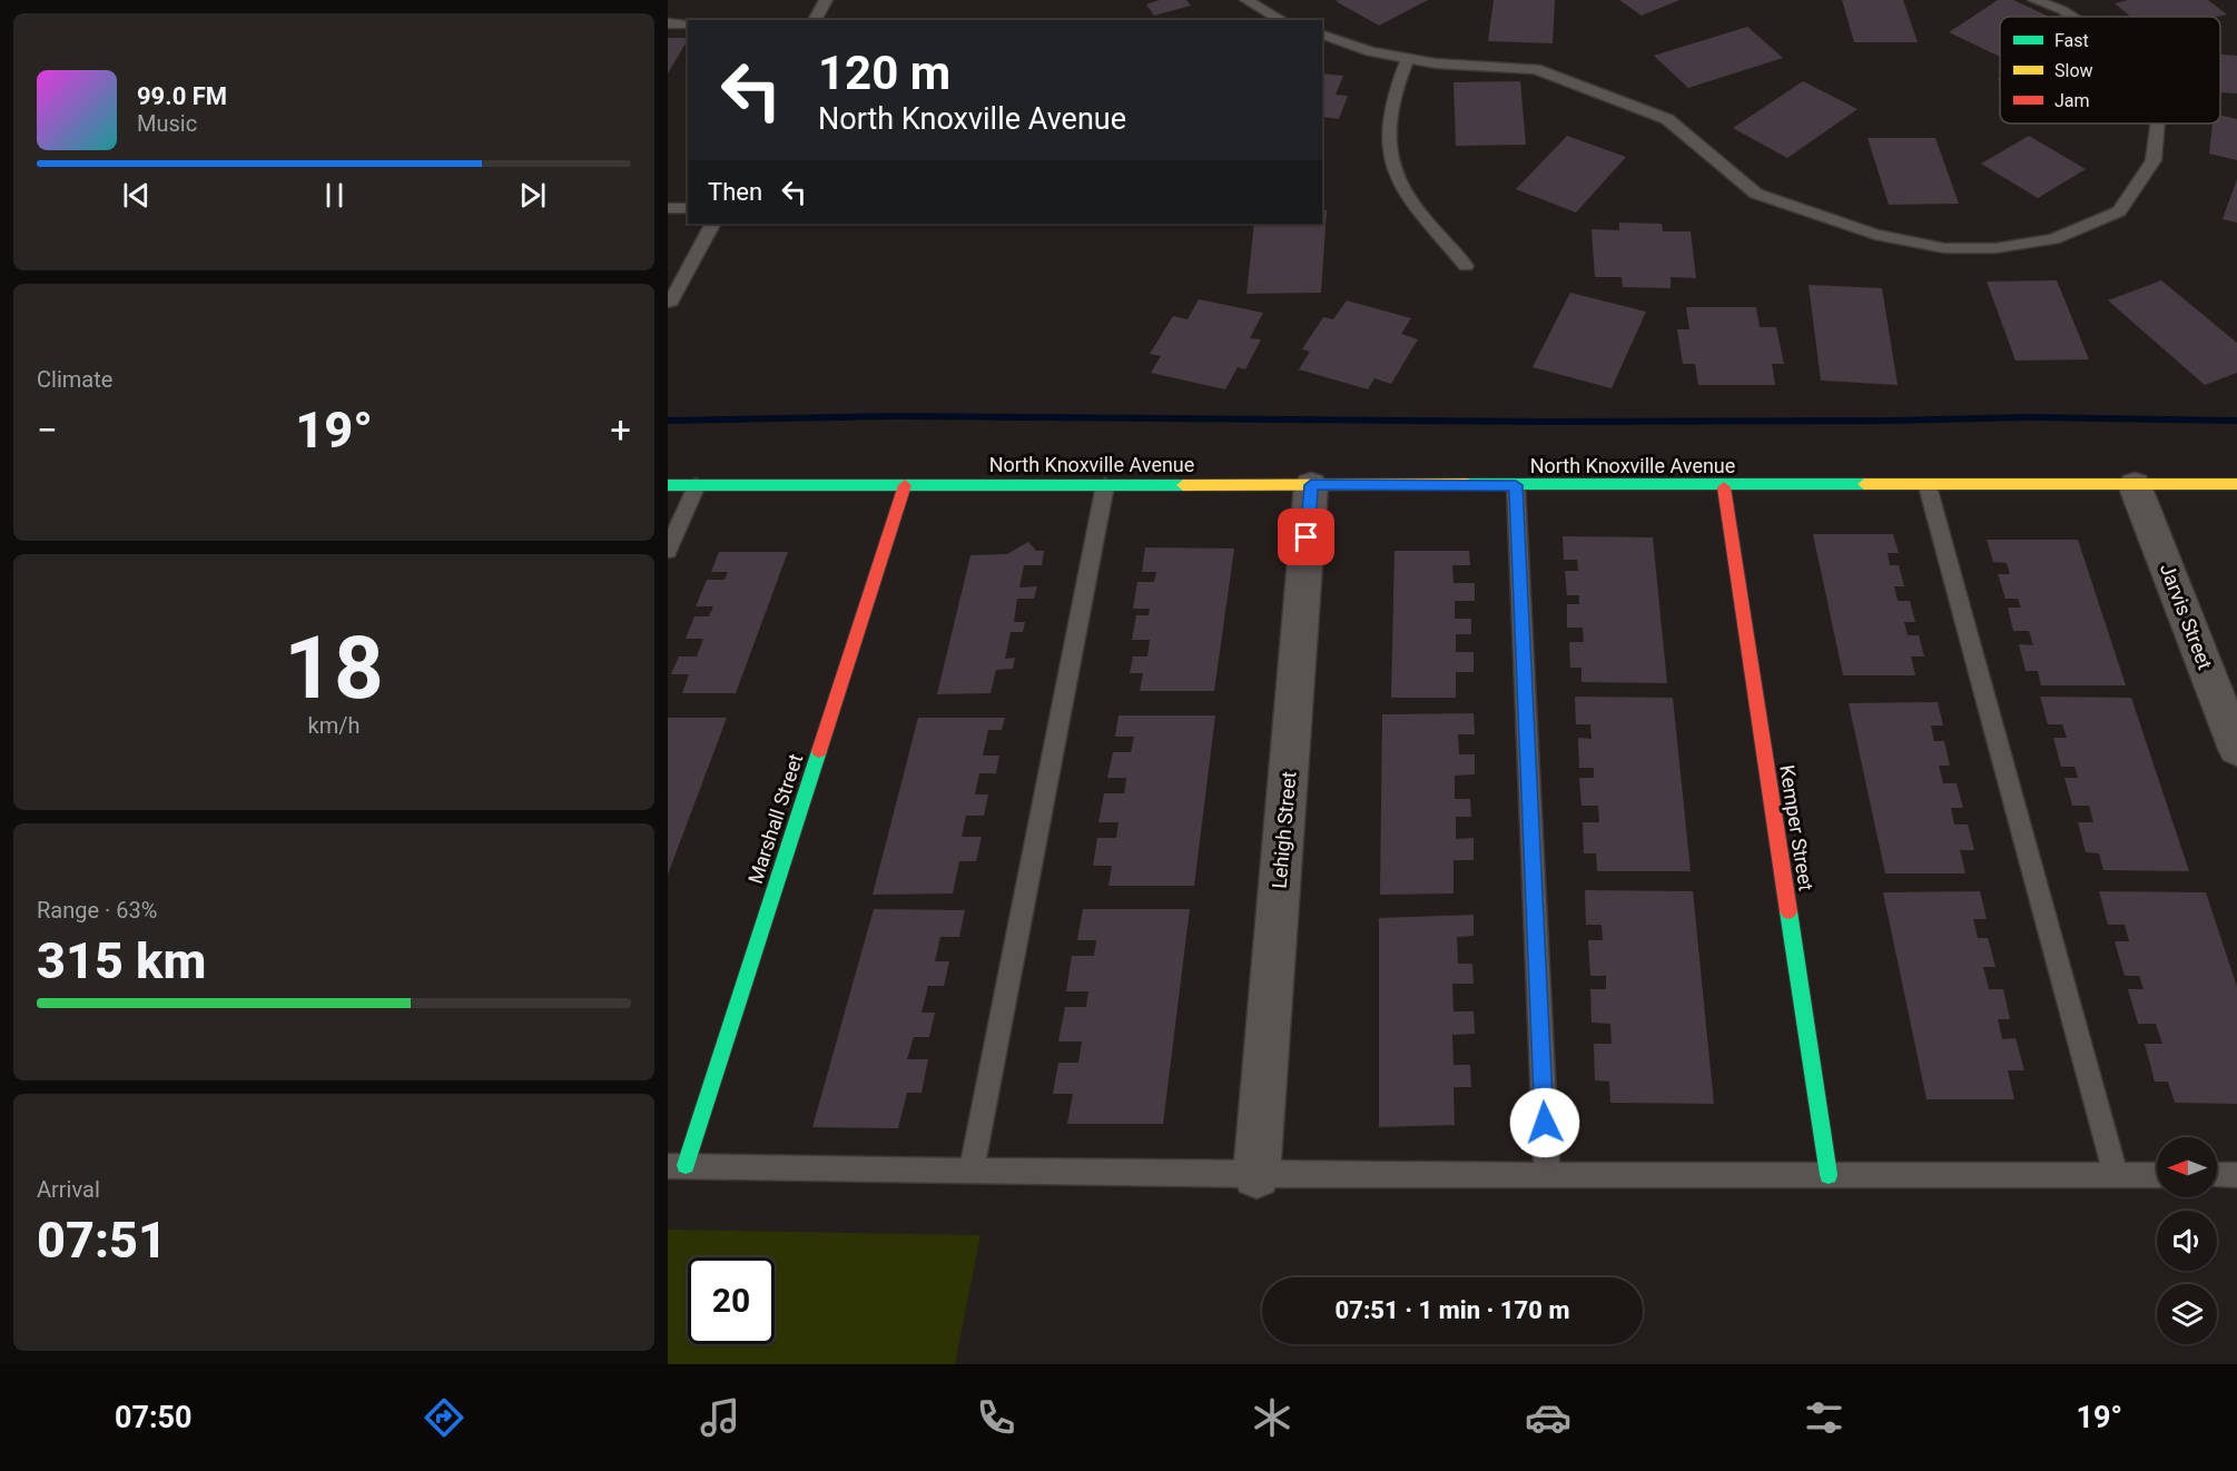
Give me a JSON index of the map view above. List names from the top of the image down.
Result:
{
  "streets": {
    "street": [
      "North Knoxville Avenue",
      "Jarvis Street",
      "Marshall Street",
      "Kemper Street",
      "Lehigh Street"
    ]
  },
  "crossings": [
    ["North Knoxville Avenue", "Jarvis Street"],
    ["North Knoxville Avenue", "Marshall Street"],
    ["North Knoxville Avenue", "Kemper Street"],
    ["North Knoxville Avenue", "Lehigh Street"]
  ],
  "legend": ["Fast", "Slow", "Jam"],
  "north": "left",
  "page": {
    "turn": ["120 m", "North Knoxville Avenue"],
    "song": ["99.0 FM", "Music"],
    "then": "Then",
    "tile": [
      "Climate",
      ["18", "km/h"],
      ["Range · 63%", "315 km"],
      ["Arrival", "07:51"]
    ],
    "heat": ["−", "19°", "+"],
    "limit": "20",
    "trip": "07:51 · 1 min · 170 m",
    "tabs": ["07:50", "19°"]
  }
}
